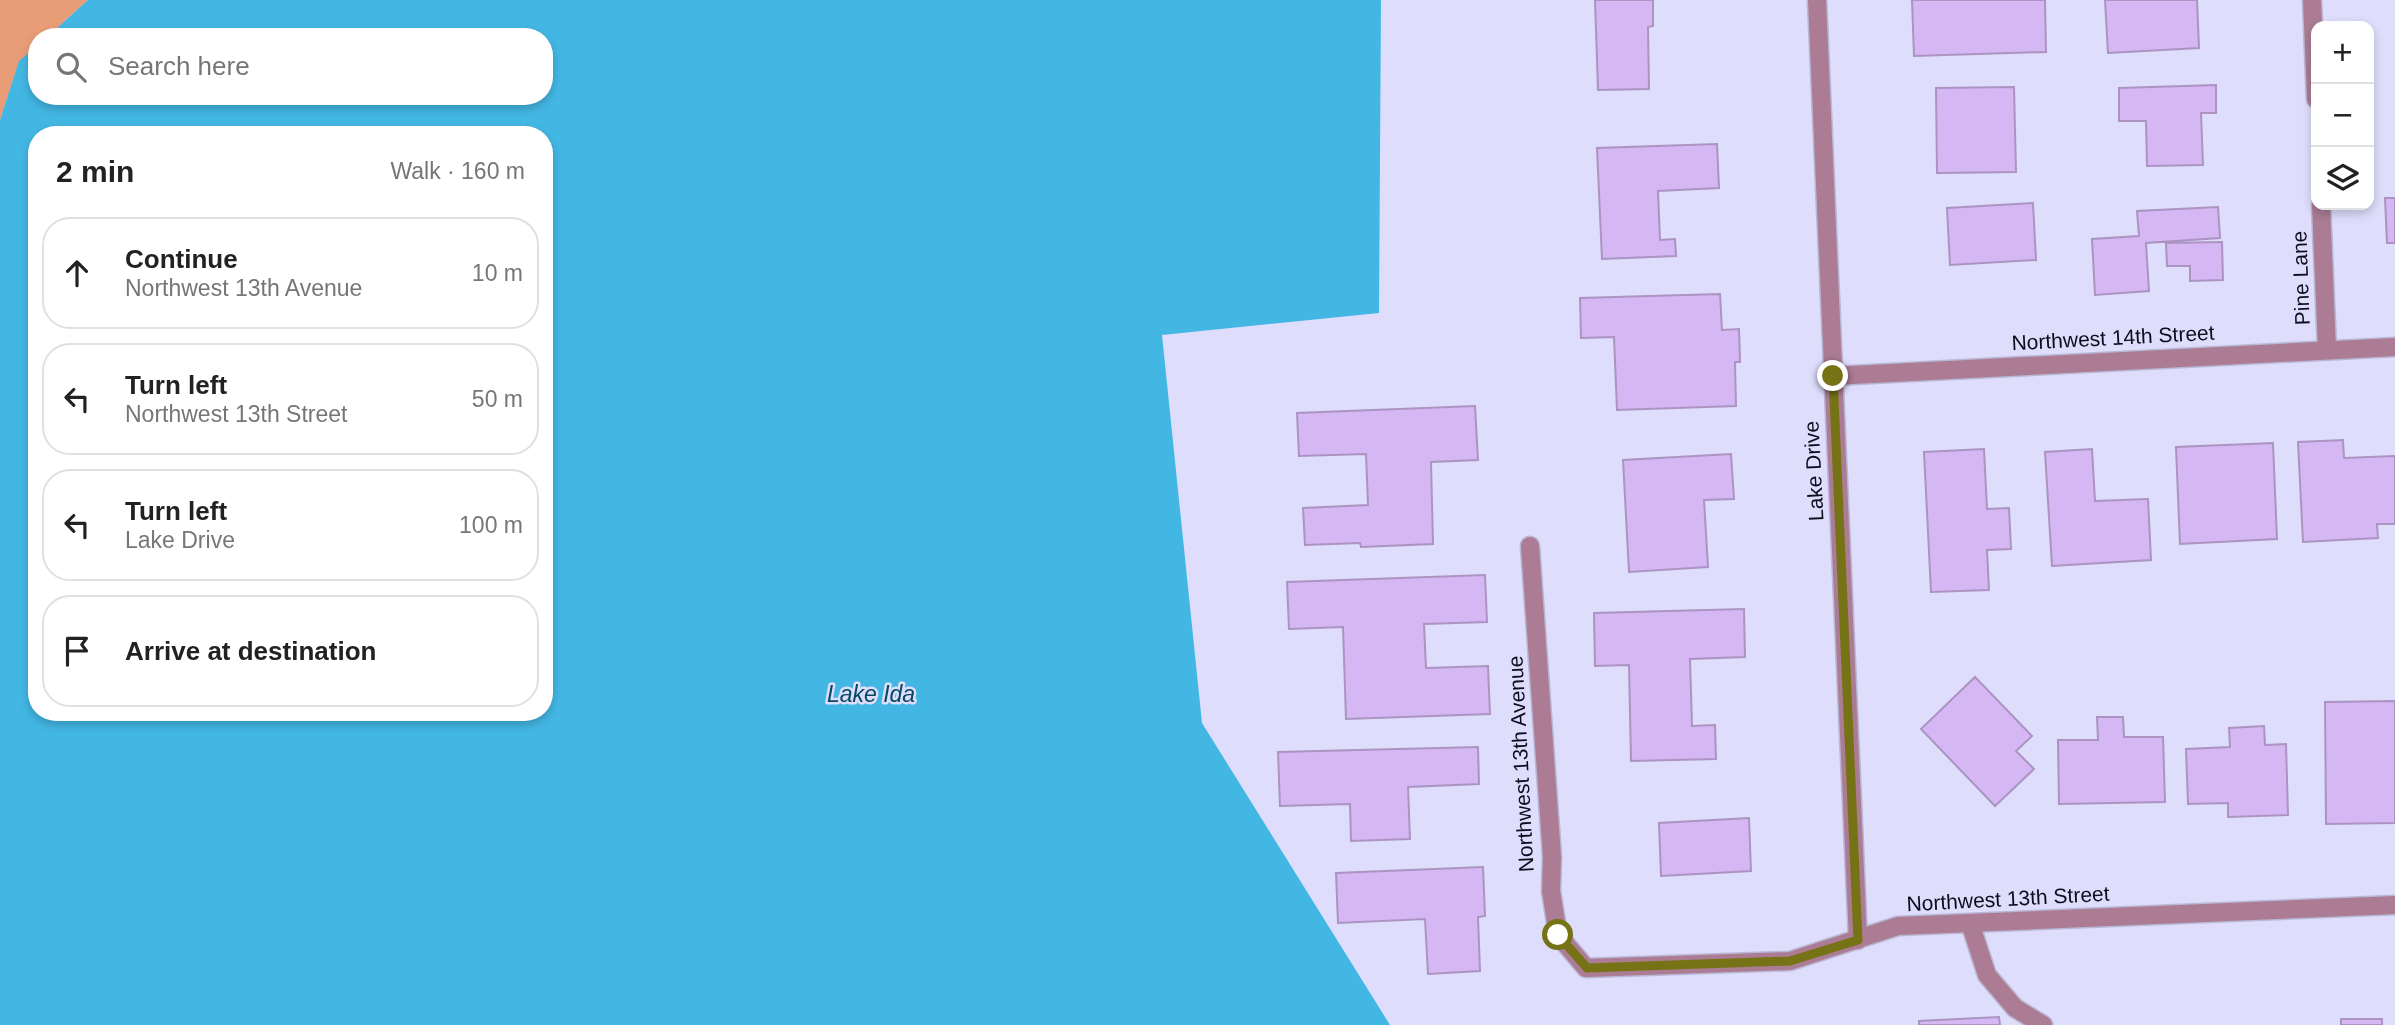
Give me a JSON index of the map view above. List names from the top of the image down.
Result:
{
  "streets": {
    "street": [
      "Pine Lane",
      "Northwest 14th Street",
      "Lake Drive",
      "Northwest 13th Avenue",
      "Northwest 13th Street"
    ]
  },
  "crossings": [
    ["Pine Lane", "Northwest 14th Street"],
    ["Northwest 14th Street", "Lake Drive"],
    ["Lake Drive", "Northwest 13th Street"],
    ["Northwest 13th Avenue", "Northwest 13th Street"]
  ],
  "water": ["Lake Ida"],
  "page": {
    "map_buttons": ["+", "−"],
    "search": "Search here",
    "heading": ["2 min", "Walk · 160 m"],
    "list": [
      ["Continue", "Northwest 13th Avenue", "10 m"],
      ["Turn left", "Northwest 13th Street", "50 m"],
      ["Turn left", "Lake Drive", "100 m"],
      "Arrive at destination"
    ]
  }
}
